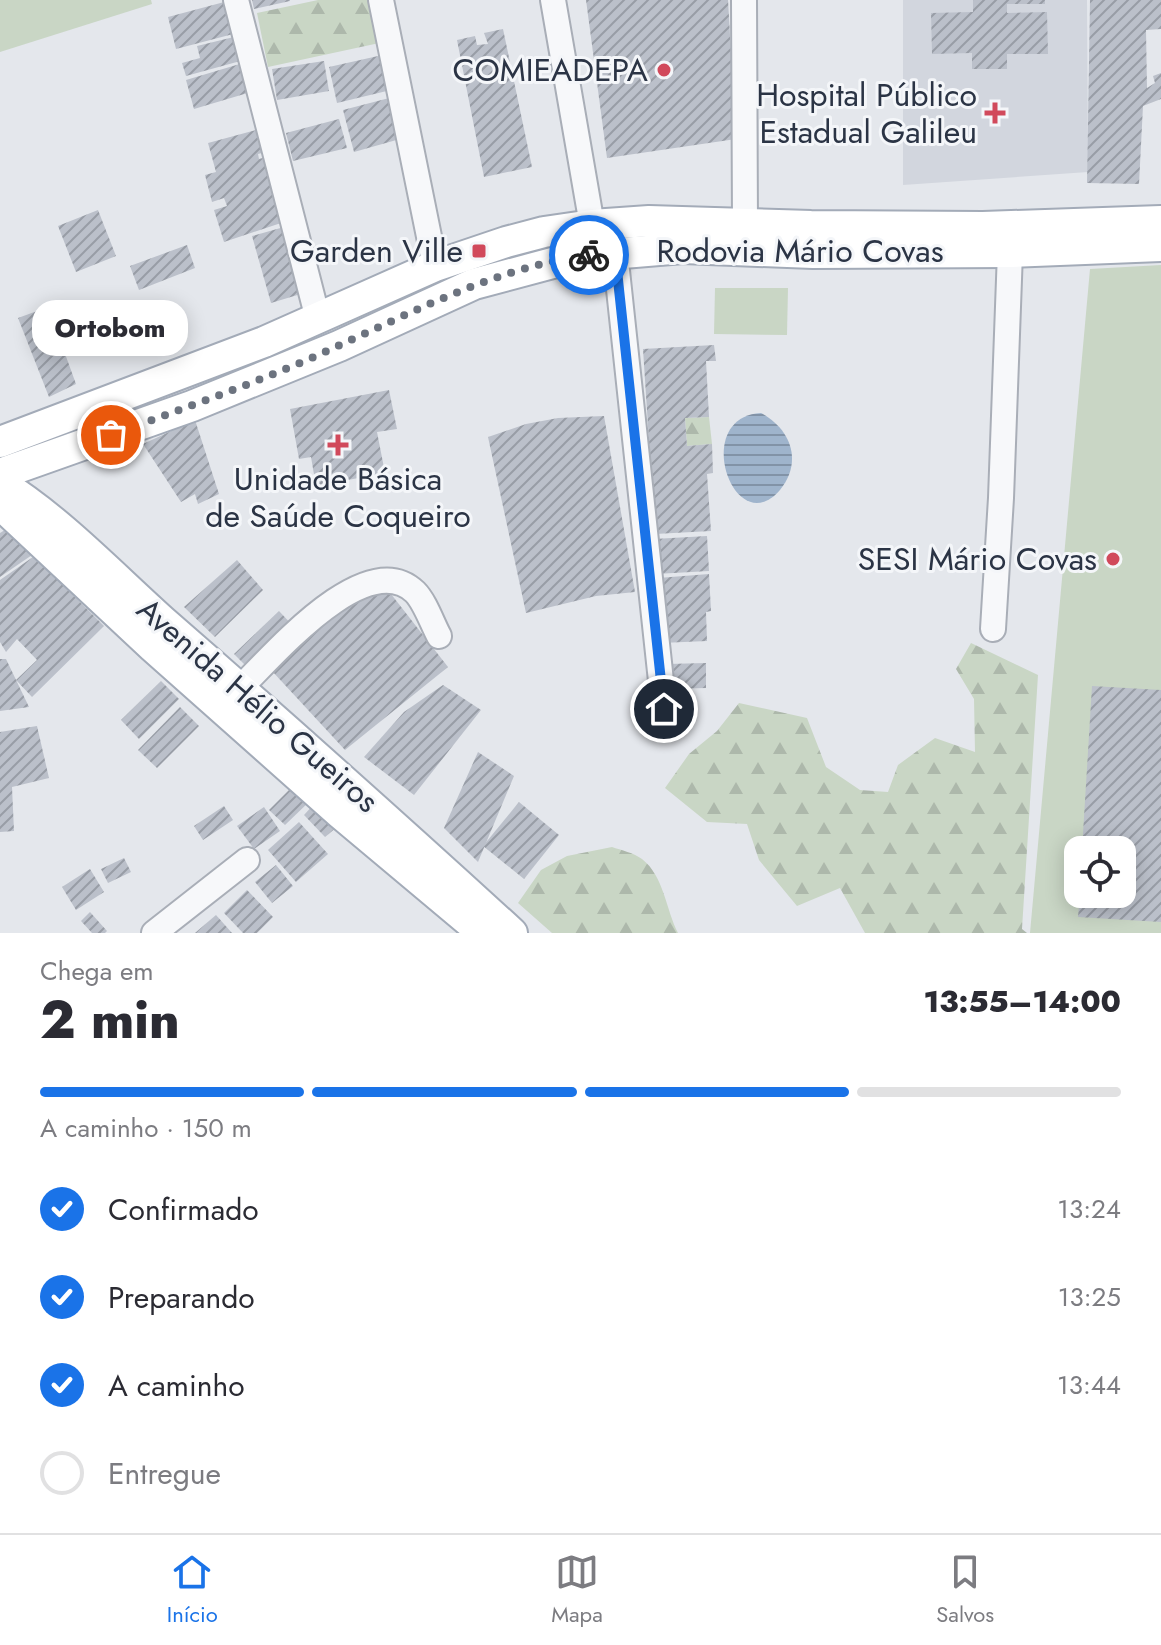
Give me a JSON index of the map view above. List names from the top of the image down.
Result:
{
  "streets": {
    "main road": ["Rodovia Mário Covas", "Avenida Hélio Gueiros"]
  },
  "places": {
    "other": ["COMIEADEPA", "Ortobom", "SESI Mário Covas"],
    "health": ["Hospital Público Estadual Galileu", "Unidade Básica de Saúde Coqueiro"],
    "transit": ["Garden Ville"]
  },
  "page": {
    "bubble": "Ortobom",
    "heading": ["2 min", "Chega em", "13:55–14:00"],
    "bar": "A caminho · 150 m",
    "list": [
      ["Confirmado", "13:24"],
      ["Preparando", "13:25"],
      ["A caminho", "13:44"],
      "Entregue"
    ],
    "tabs": ["Início", "Mapa", "Salvos"]
  }
}
